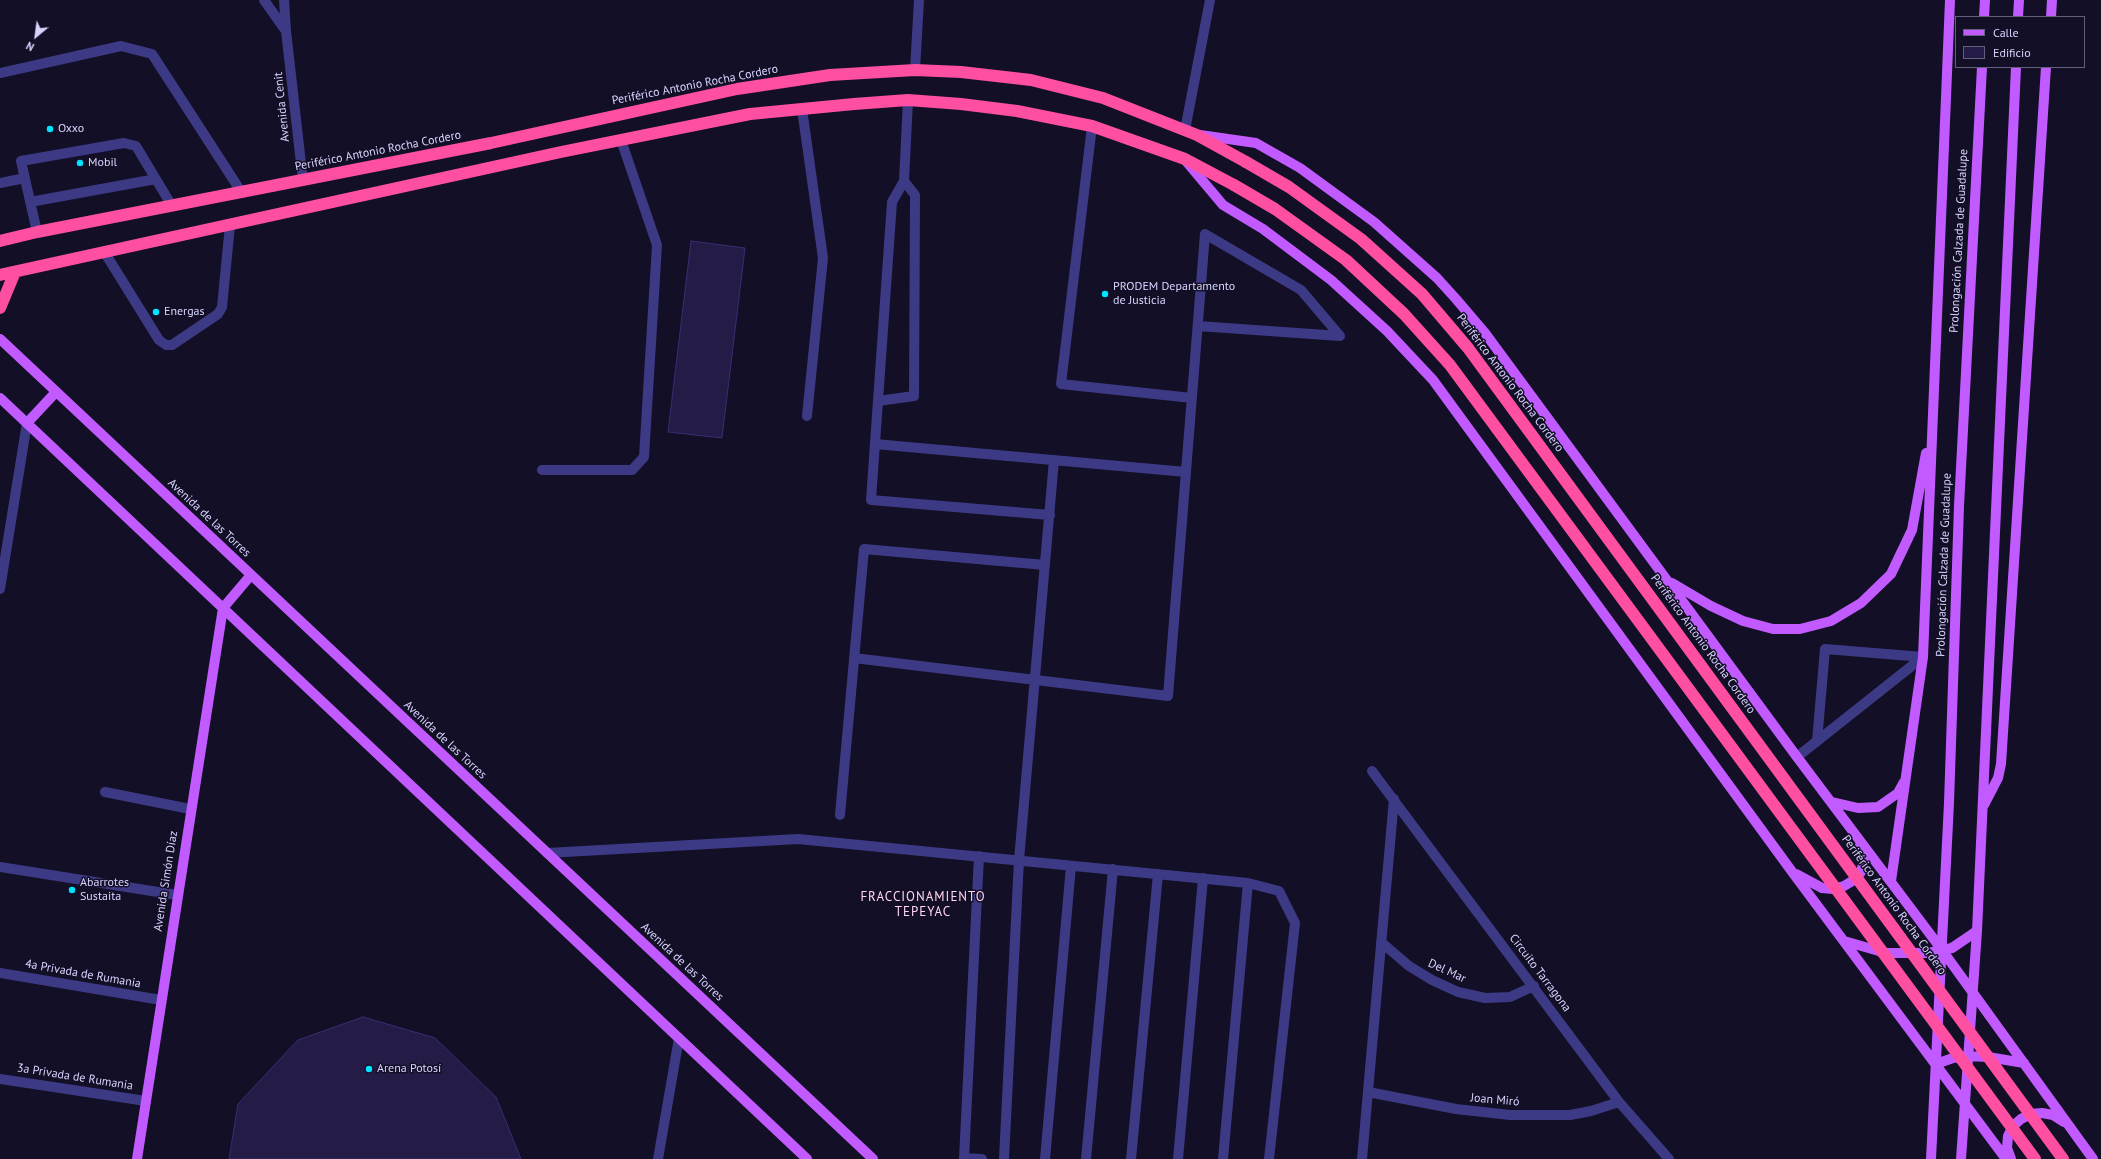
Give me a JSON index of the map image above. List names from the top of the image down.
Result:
{
  "streets": {
    "highway": ["Periférico Antonio Rocha Cordero"],
    "main road": ["Prolongación Calzada de Guadalupe", "Avenida de las Torres", "Avenida Simón Díaz"],
    "street": [
      "Avenida Cenit",
      "Del Mar",
      "Circuito Tarragona",
      "4a Privada de Rumania",
      "3a Privada de Rumania",
      "Joan Miró"
    ]
  },
  "crossings": [
    ["Periférico Antonio Rocha Cordero", "Avenida Cenit"],
    ["Avenida Simón Díaz", "4a Privada de Rumania"],
    ["Avenida Simón Díaz", "3a Privada de Rumania"],
    ["Del Mar", "Circuito Tarragona"],
    ["Circuito Tarragona", "Joan Miró"]
  ],
  "districts": ["FRACCIONAMIENTO TEPEYAC"],
  "places": [
    "Oxxo",
    "Mobil",
    "PRODEM Departamento de Justicia",
    "Energas",
    "Abarrotes Sustaita",
    "Arena Potosí"
  ],
  "legend": ["Calle", "Edificio"],
  "north": "bottom left"
}
